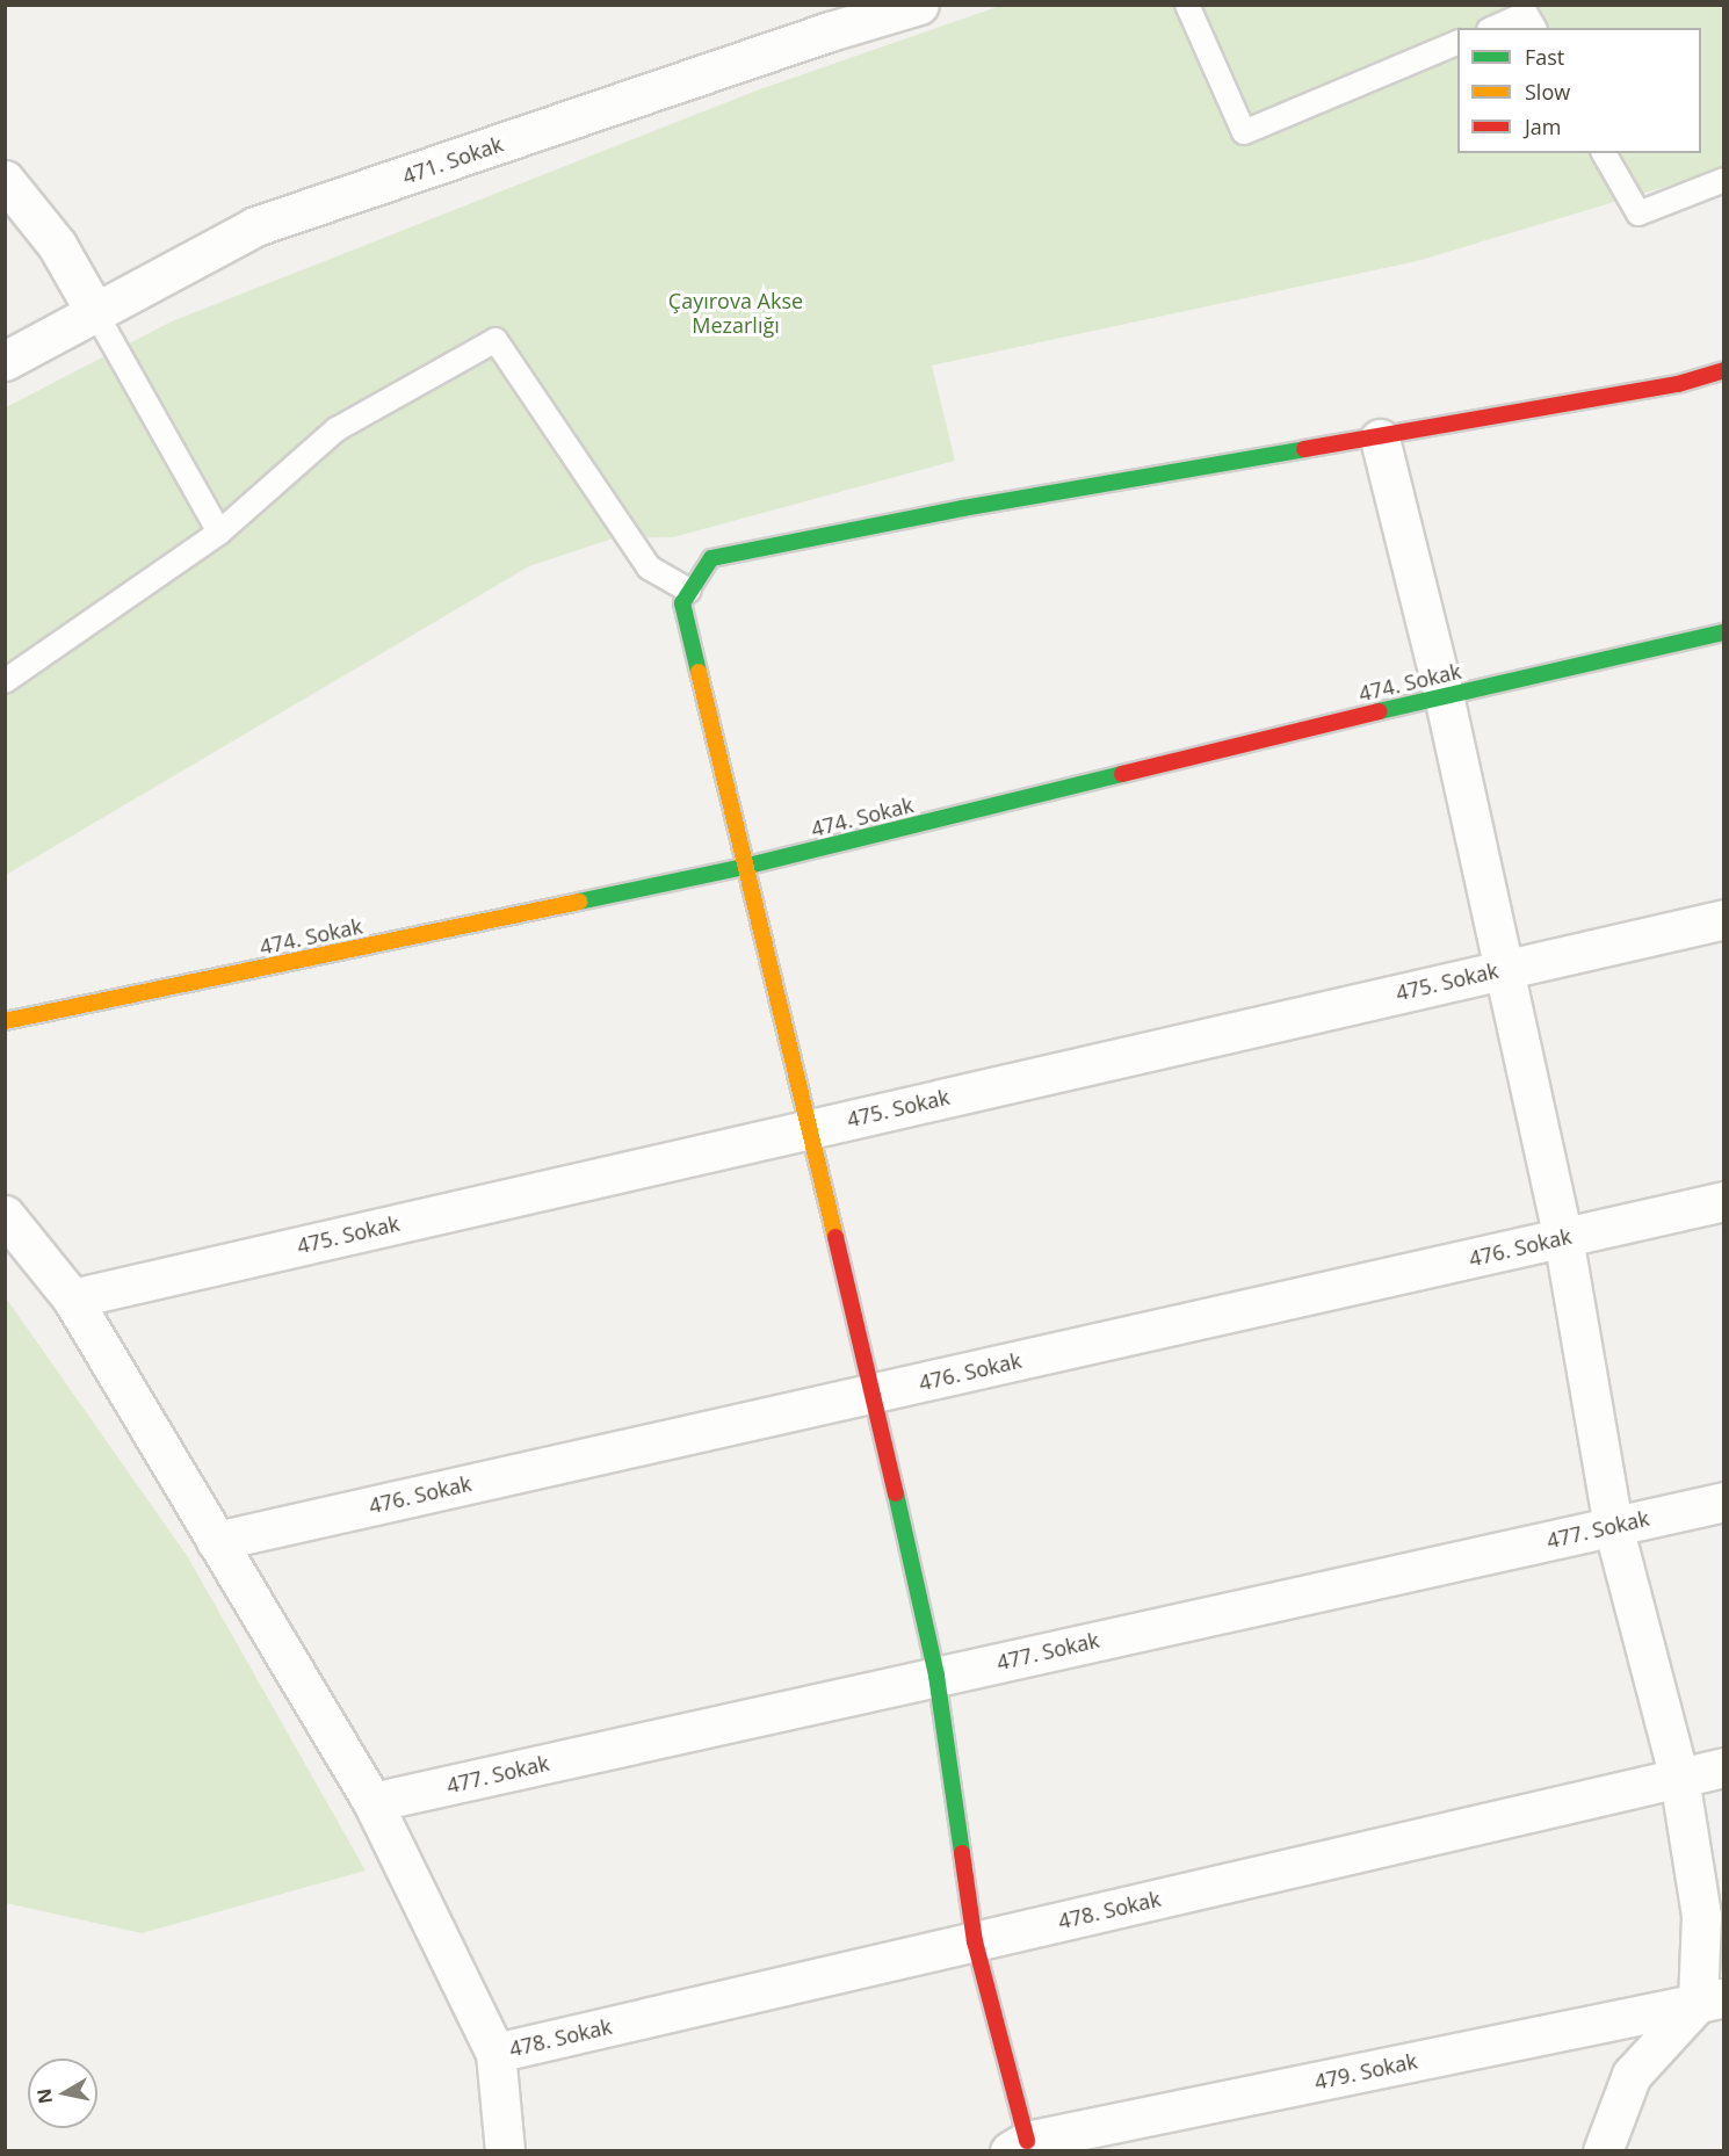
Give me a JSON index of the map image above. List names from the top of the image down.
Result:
{
  "streets": {
    "street": [
      "471. Sokak",
      "474. Sokak",
      "475. Sokak",
      "476. Sokak",
      "477. Sokak",
      "478. Sokak",
      "479. Sokak"
    ]
  },
  "parks": ["Çayırova Akse Mezarlığı"],
  "legend": ["Fast", "Slow", "Jam"],
  "north": "left"
}
